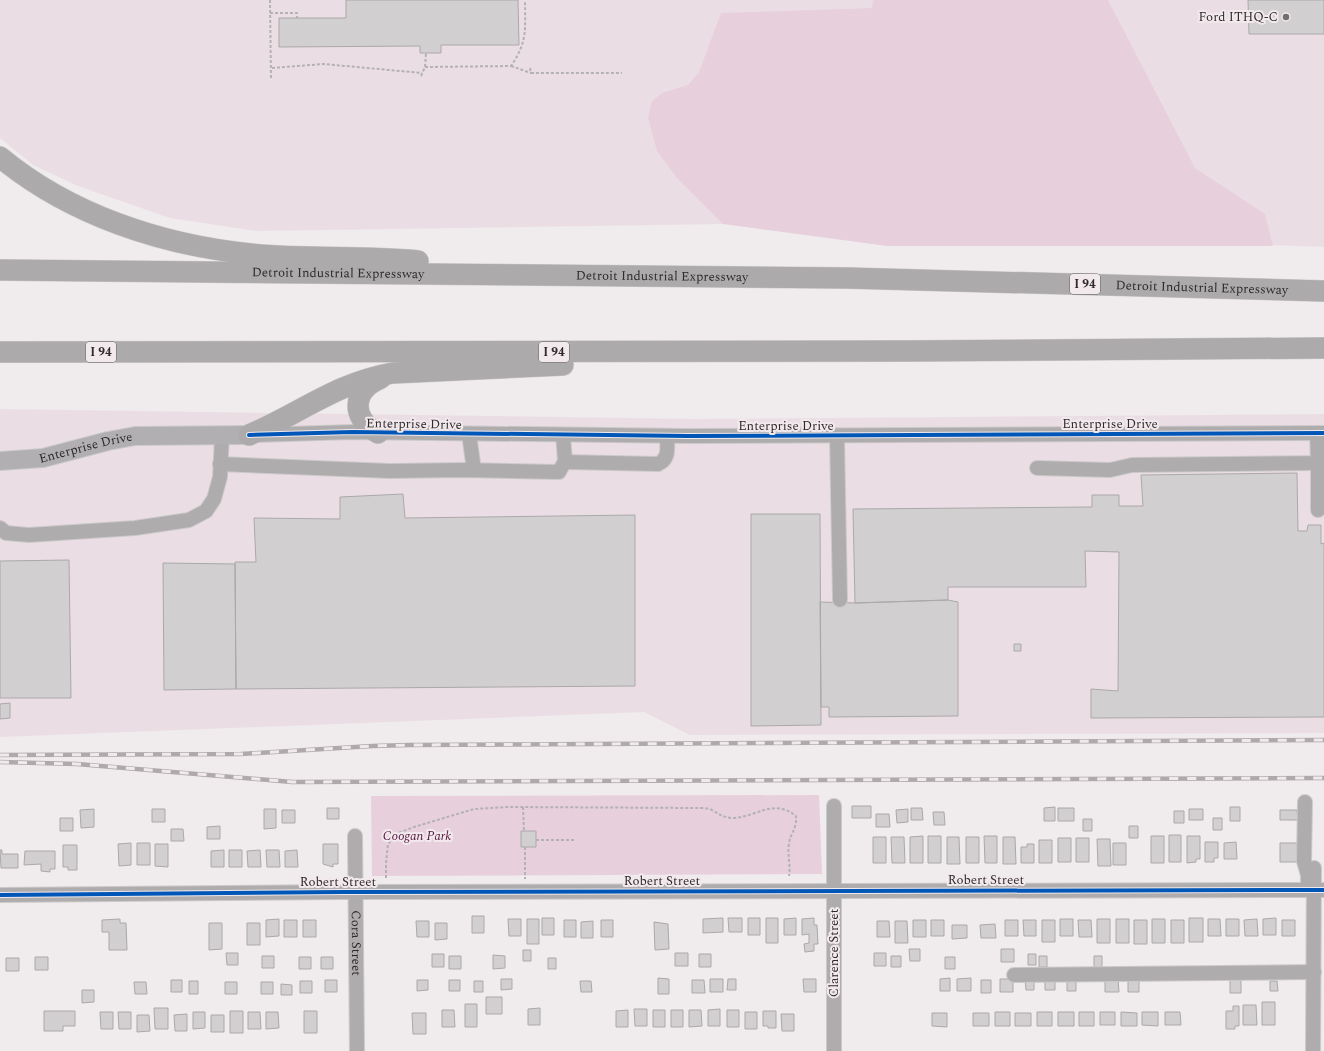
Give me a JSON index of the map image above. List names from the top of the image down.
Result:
{
  "streets": {
    "highway": ["Detroit Industrial Expressway", "I 94"],
    "main road": ["Enterprise Drive"],
    "street": ["Robert Street", "Cora Street", "Clarence Street"]
  },
  "crossings": [
    ["Robert Street", "Cora Street"],
    ["Robert Street", "Clarence Street"]
  ],
  "parks": ["Coogan Park"],
  "places": ["Ford ITHQ-C"]
}
